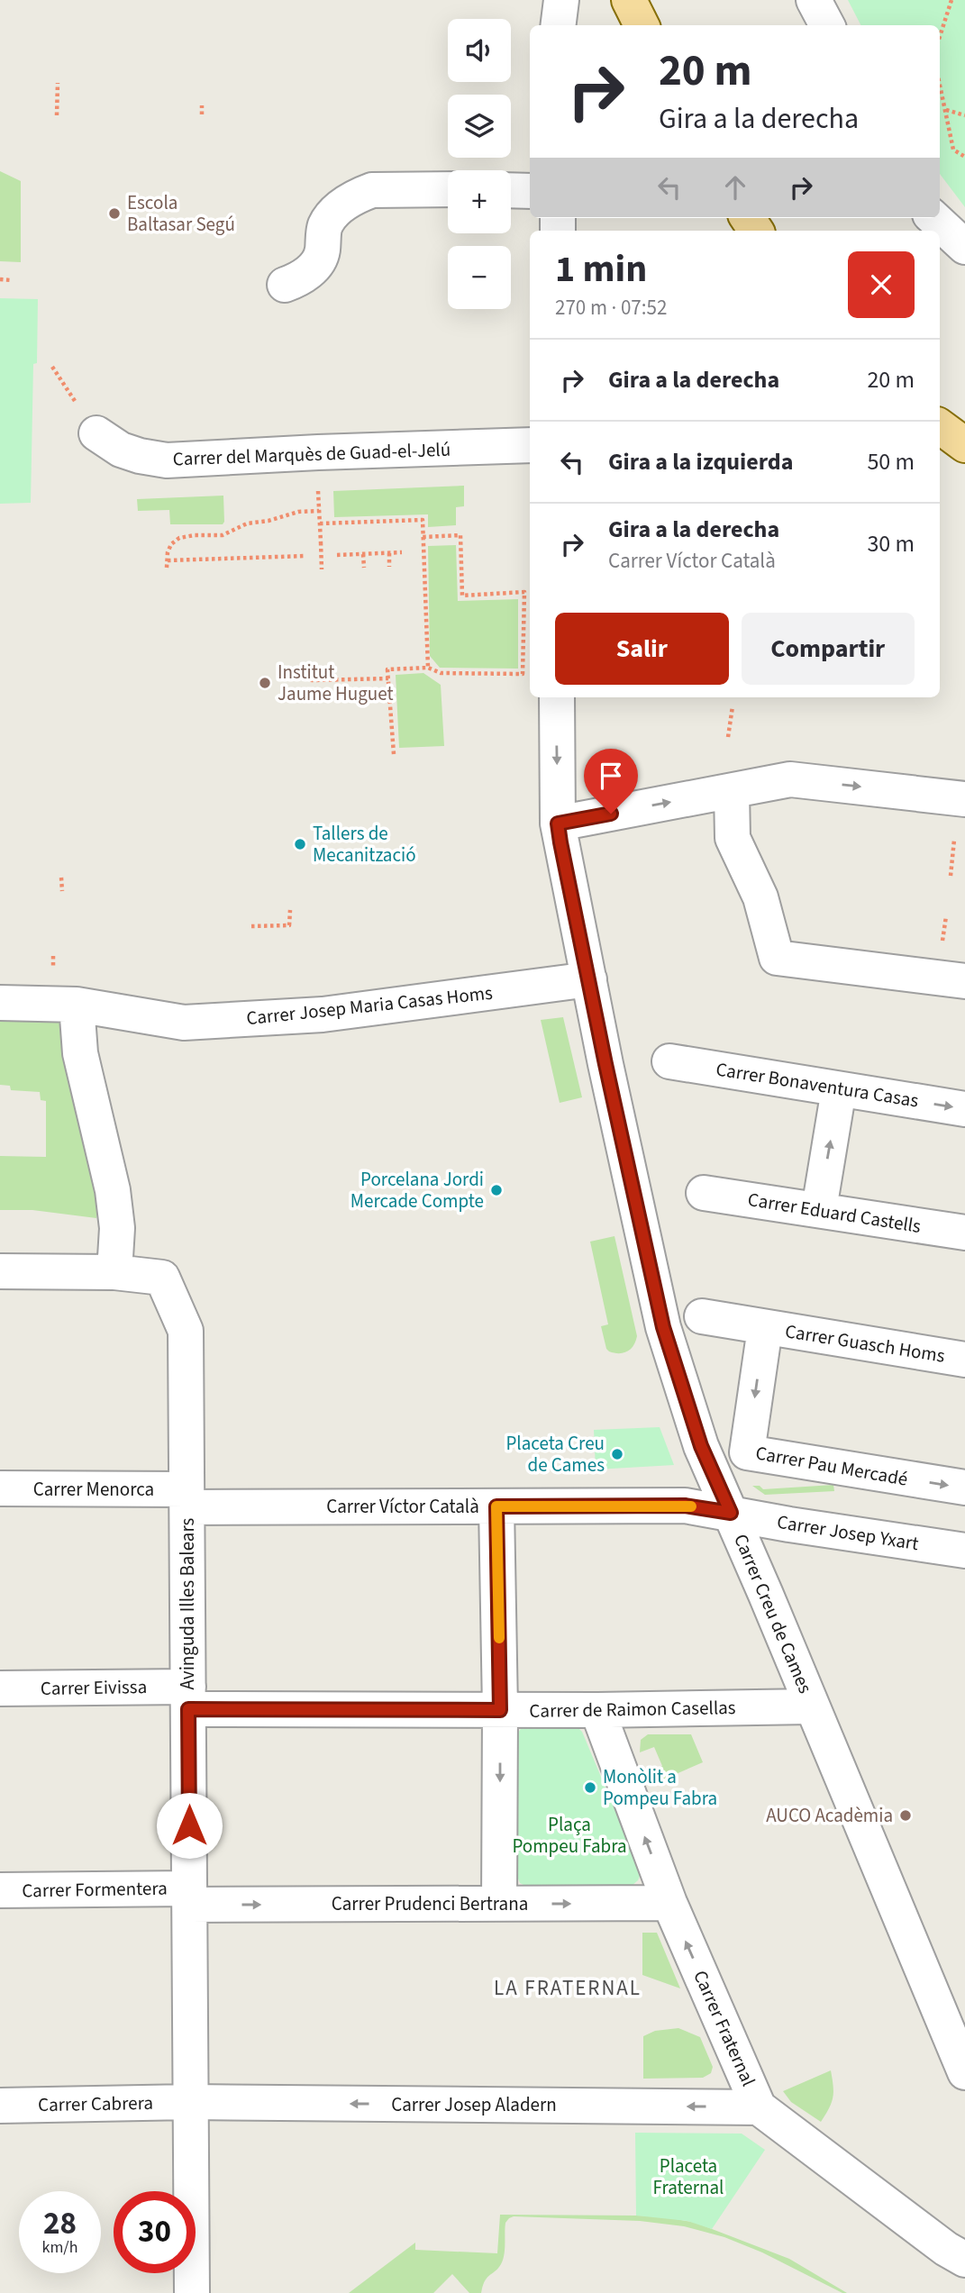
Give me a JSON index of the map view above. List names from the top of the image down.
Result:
{
  "streets": {
    "street": [
      "Carrer del Marquès de Guad-el-Jelú",
      "Carrer Josep Maria Casas Homs",
      "Carrer Bonaventura Casas",
      "Carrer Eduard Castells",
      "Carrer Guasch Homs",
      "Carrer Pau Mercadé",
      "Carrer Menorca",
      "Carrer Víctor Català",
      "Carrer Josep Yxart",
      "Avinguda Illes Balears",
      "Carrer Creu de Cames",
      "Carrer Eivissa",
      "Carrer de Raimon Casellas",
      "Carrer Formentera",
      "Carrer Prudenci Bertrana",
      "Carrer Fraternal",
      "Carrer Cabrera",
      "Carrer Josep Aladern"
    ]
  },
  "crossings": [
    ["Carrer Josep Maria Casas Homs", "Carrer Creu de Cames"],
    ["Carrer Guasch Homs", "Carrer Pau Mercadé"],
    ["Carrer Menorca", "Carrer Víctor Català"],
    ["Carrer Menorca", "Avinguda Illes Balears"],
    ["Carrer Víctor Català", "Carrer Josep Yxart"],
    ["Carrer Víctor Català", "Avinguda Illes Balears"],
    ["Carrer Víctor Català", "Carrer Creu de Cames"],
    ["Carrer Josep Yxart", "Carrer Creu de Cames"],
    ["Avinguda Illes Balears", "Carrer Eivissa"],
    ["Avinguda Illes Balears", "Carrer de Raimon Casellas"],
    ["Avinguda Illes Balears", "Carrer Formentera"],
    ["Avinguda Illes Balears", "Carrer Prudenci Bertrana"],
    ["Avinguda Illes Balears", "Carrer Cabrera"],
    ["Avinguda Illes Balears", "Carrer Josep Aladern"],
    ["Carrer Creu de Cames", "Carrer de Raimon Casellas"],
    ["Carrer Eivissa", "Carrer de Raimon Casellas"],
    ["Carrer de Raimon Casellas", "Carrer Fraternal"],
    ["Carrer Formentera", "Carrer Prudenci Bertrana"],
    ["Carrer Prudenci Bertrana", "Carrer Fraternal"],
    ["Carrer Fraternal", "Carrer Josep Aladern"],
    ["Carrer Cabrera", "Carrer Josep Aladern"]
  ],
  "one_way": ["Carrer Prudenci Bertrana", "Carrer Josep Aladern"],
  "districts": ["LA FRATERNAL"],
  "parks": ["Plaça Pompeu Fabra", "Placeta Fraternal"],
  "places": [
    "Escola Baltasar Segú",
    "Institut Jaume Huguet",
    "Tallers de Mecanització",
    "Porcelana Jordi Mercade Compte",
    "Placeta Creu de Cames",
    "Monòlit a Pompeu Fabra",
    "AUCO Acadèmia"
  ],
  "page": {
    "map_buttons": ["+", "−"],
    "turn": ["20 m", "Gira a la derecha"],
    "heading": ["1 min", "270 m · 07:52"],
    "list": [
      {
        "name": "Gira a la derecha",
        "value": "20 m"
      },
      {
        "name": "Gira a la izquierda",
        "value": "50 m"
      },
      {
        "name": "Gira a la derecha",
        "note": "Carrer Víctor Català",
        "value": "30 m"
      }
    ],
    "buttons": ["Salir", "Compartir"],
    "speed": "28 km/h",
    "limit": "30"
  }
}
